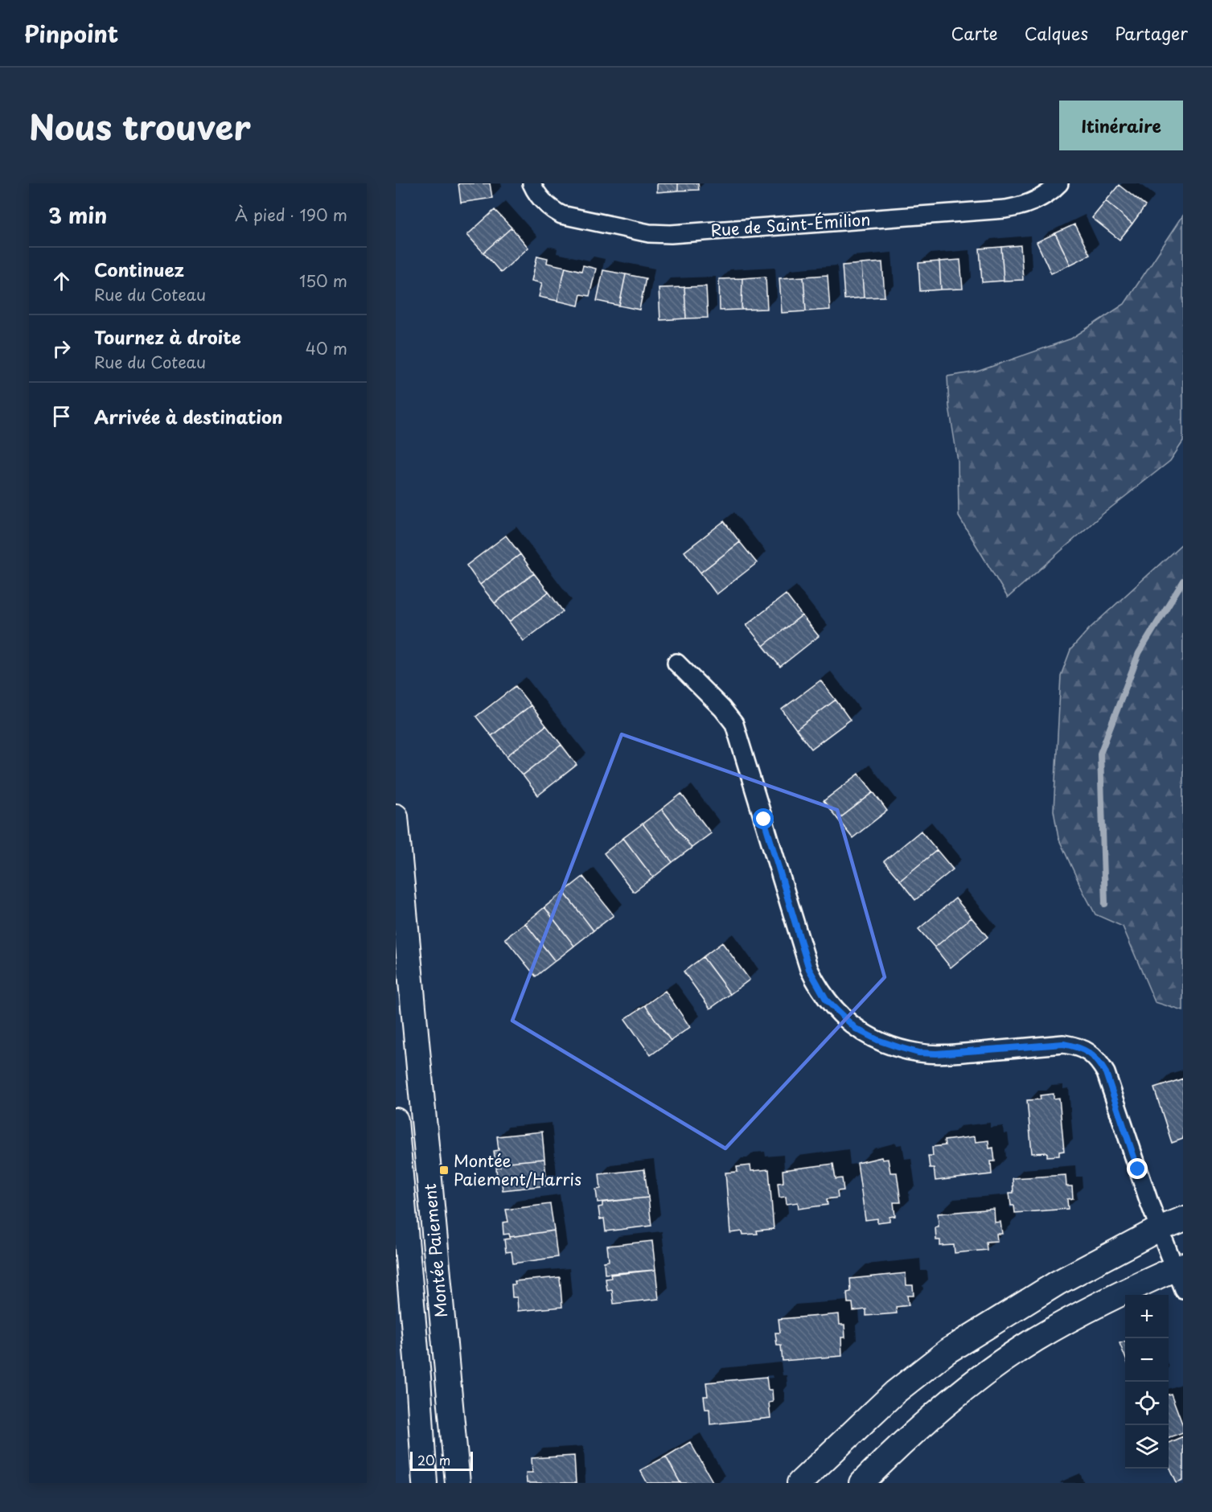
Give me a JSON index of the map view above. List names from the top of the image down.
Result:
{
  "streets": {
    "main road": ["Montée Paiement"],
    "street": ["Rue de Saint-Émilion"]
  },
  "places": {
    "transit": ["Montée Paiement/Harris"]
  },
  "scale_bar": "20 m",
  "page": {
    "header": "Pinpoint",
    "nav": ["Carte", "Calques", "Partager"],
    "title": "Nous trouver",
    "buttons": "Itinéraire",
    "heading": ["3 min", "À pied · 190 m"],
    "list": [
      ["Continuez", "Rue du Coteau", "150 m"],
      ["Tournez à droite", "Rue du Coteau", "40 m"],
      "Arrivée à destination"
    ],
    "map_buttons": ["+", "−"],
    "scale": "20 m"
  }
}
